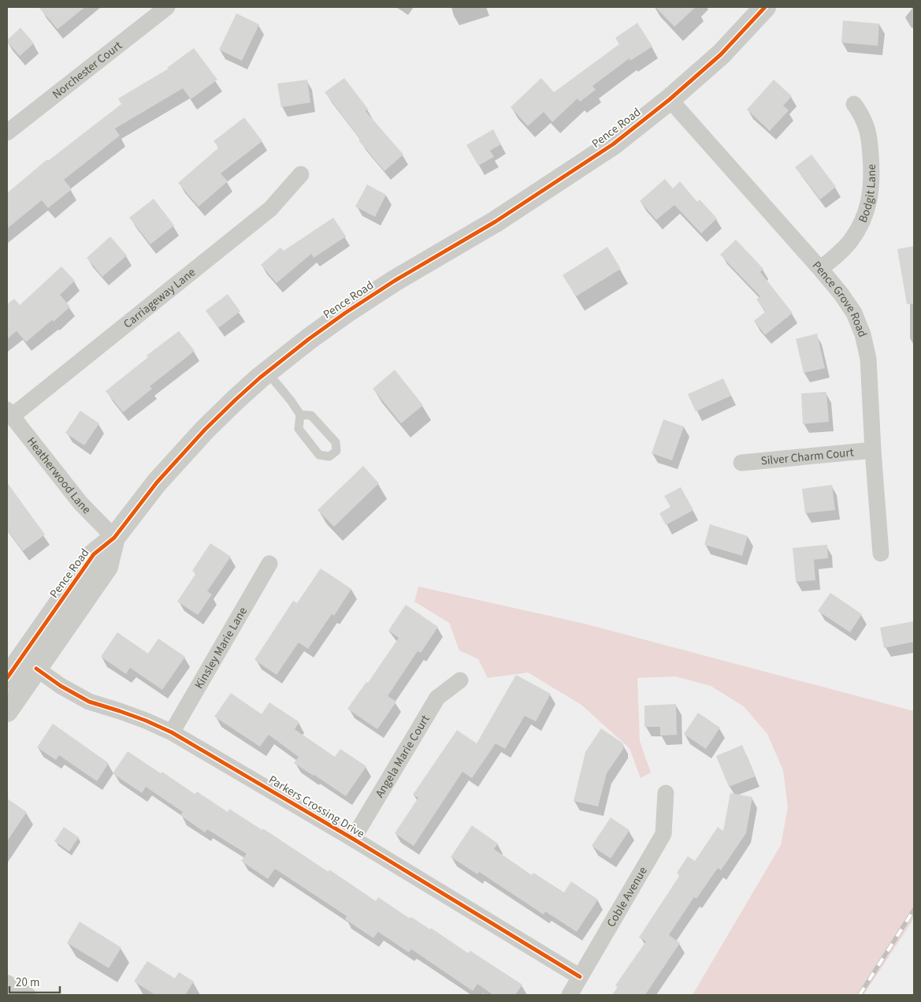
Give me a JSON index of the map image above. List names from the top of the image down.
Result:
{
  "streets": {
    "street": [
      "Norchester Court",
      "Pence Road",
      "Bodgit Lane",
      "Carriageway Lane",
      "Pence Grove Road",
      "Silver Charm Court",
      "Heatherwood Lane",
      "Kinsley Marie Lane",
      "Angela Marie Court",
      "Parkers Crossing Drive",
      "Coble Avenue"
    ]
  },
  "crossings": [
    ["Pence Road", "Pence Grove Road"],
    ["Pence Road", "Heatherwood Lane"],
    ["Pence Road", "Parkers Crossing Drive"],
    ["Bodgit Lane", "Pence Grove Road"],
    ["Carriageway Lane", "Heatherwood Lane"],
    ["Pence Grove Road", "Silver Charm Court"],
    ["Kinsley Marie Lane", "Parkers Crossing Drive"],
    ["Angela Marie Court", "Parkers Crossing Drive"],
    ["Parkers Crossing Drive", "Coble Avenue"]
  ],
  "scale_bar": "20 m"
}
